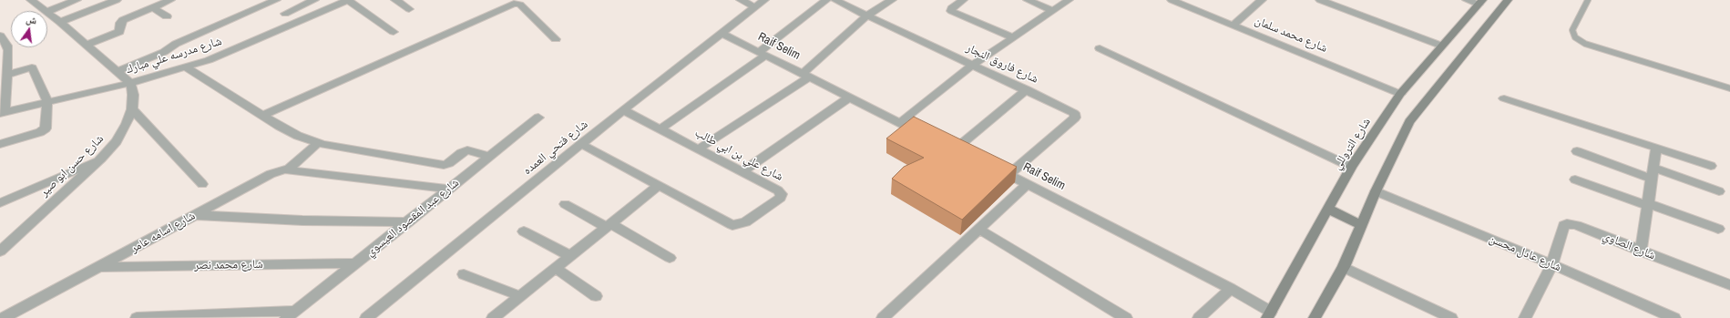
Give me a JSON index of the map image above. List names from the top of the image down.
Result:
{
  "streets": {
    "street": [
      "شارع محمد سلمان",
      "Raif Selim",
      "شارع مدرسه علي مبارك",
      "شارع فاروق النجار",
      "شارع التروللي",
      "شارع فتحي العمده",
      "شارع علي بن ابي طالب",
      "شارع حسن ابو صير",
      "شارع عبد المقصود العيسوي",
      "شارع اسامه عامر",
      "شارع الصاوي",
      "شارع عادل محسن",
      "شارع محمد نصر"
    ]
  },
  "crossings": [
    ["شارع محمد سلمان", "شارع التروللي"],
    ["Raif Selim", "شارع فاروق النجار"],
    ["Raif Selim", "شارع التروللي"],
    ["Raif Selim", "شارع فتحي العمده"],
    ["شارع مدرسه علي مبارك", "شارع حسن ابو صير"],
    ["شارع فتحي العمده", "شارع علي بن ابي طالب"],
    ["شارع عبد المقصود العيسوي", "شارع محمد نصر"],
    ["شارع اسامه عامر", "شارع محمد نصر"],
    ["شارع الصاوي", "شارع عادل محسن"]
  ],
  "north": "top"
}
